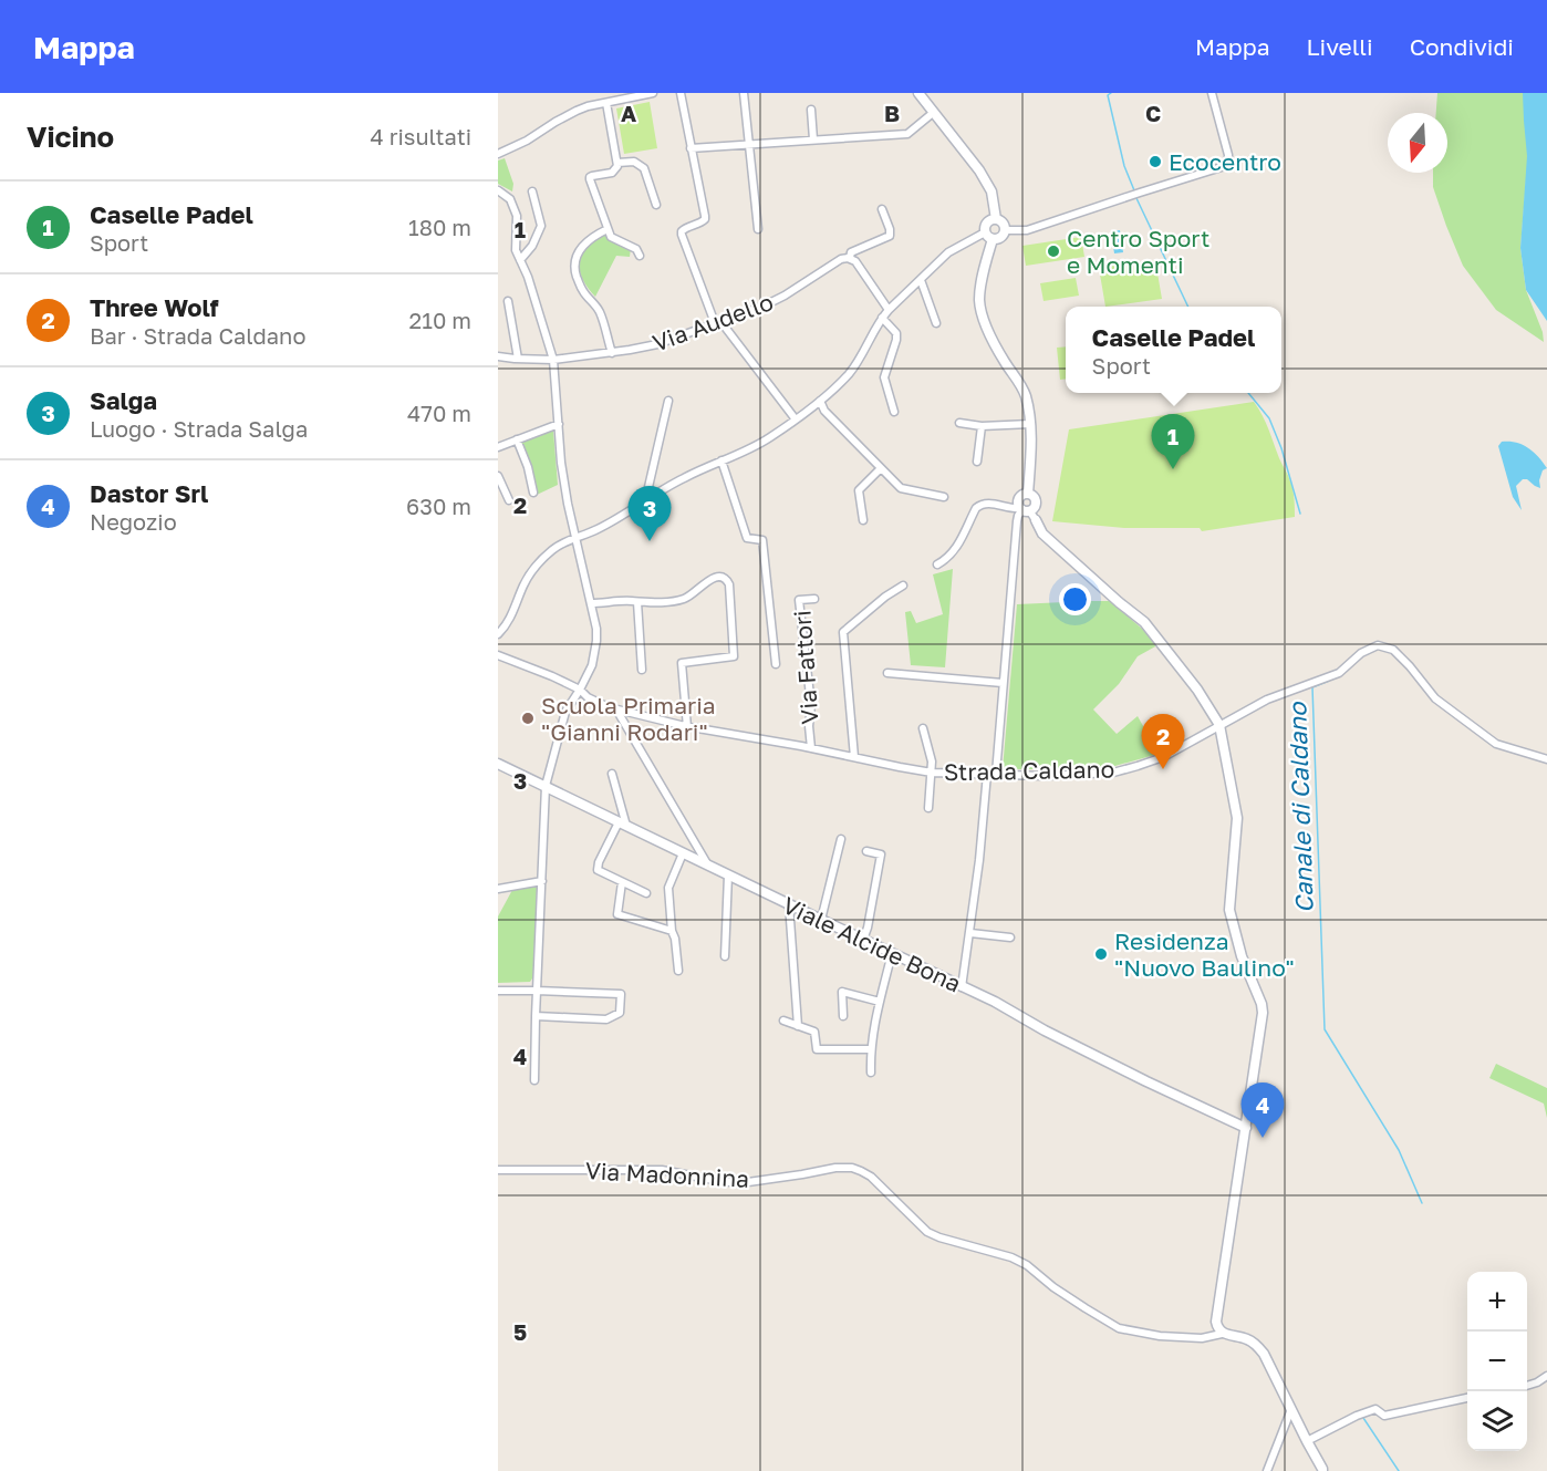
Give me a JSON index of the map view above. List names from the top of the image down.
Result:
{
  "streets": {
    "street": [
      "Via Audello",
      "Via Fattori",
      "Strada Caldano",
      "Viale Alcide Bona",
      "Via Madonnina"
    ]
  },
  "crossings": [
    ["Via Fattori", "Strada Caldano"]
  ],
  "water": ["Canale di Caldano"],
  "places": [
    "Ecocentro",
    "Centro Sport e Momenti",
    "Scuola Primaria \"Gianni Rodari\"",
    "Residenza \"Nuovo Baulino\""
  ],
  "north": "bottom",
  "page": {
    "header": "Mappa",
    "nav": ["Mappa", "Livelli", "Condividi"],
    "heading": ["Vicino", "4 risultati"],
    "list": [
      {
        "mark": "1",
        "name": "Caselle Padel",
        "note": "Sport",
        "value": "180 m"
      },
      {
        "mark": "2",
        "name": "Three Wolf",
        "note": "Bar · Strada Caldano",
        "value": "210 m"
      },
      {
        "mark": "3",
        "name": "Salga",
        "note": "Luogo · Strada Salga",
        "value": "470 m"
      },
      {
        "mark": "4",
        "name": "Dastor Srl",
        "note": "Negozio",
        "value": "630 m"
      }
    ],
    "popup": ["Caselle Padel", "Sport"],
    "pins": [
      "1",
      "3",
      "2",
      "4"
    ],
    "map_buttons": ["+", "−"]
  },
  "grid": {
    "columns": ["A", "B", "C"],
    "rows": [
      "1",
      "2",
      "3",
      "4",
      "5"
    ]
  }
}
